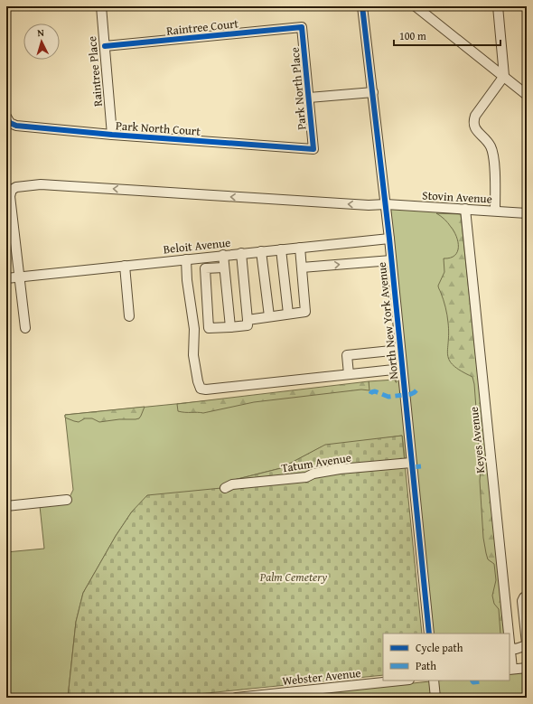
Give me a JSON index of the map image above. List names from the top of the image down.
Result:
{
  "streets": {
    "street": [
      "Raintree Court",
      "Raintree Place",
      "Park North Place",
      "Park North Court",
      "Stovin Avenue",
      "Beloit Avenue",
      "North New York Avenue",
      "Keyes Avenue",
      "Tatum Avenue",
      "Webster Avenue"
    ]
  },
  "crossings": [
    ["Raintree Court", "Raintree Place"],
    ["Raintree Court", "Park North Place"],
    ["Raintree Place", "Park North Court"],
    ["Park North Place", "Park North Court"],
    ["Park North Place", "North New York Avenue"],
    ["Stovin Avenue", "Beloit Avenue"],
    ["Stovin Avenue", "North New York Avenue"],
    ["Stovin Avenue", "Keyes Avenue"],
    ["Beloit Avenue", "North New York Avenue"],
    ["North New York Avenue", "Tatum Avenue"]
  ],
  "one_way": ["Stovin Avenue"],
  "parks": ["Palm Cemetery"],
  "legend": ["Cycle path", "Path"],
  "scale_bar": "100 m",
  "north": "top"
}
